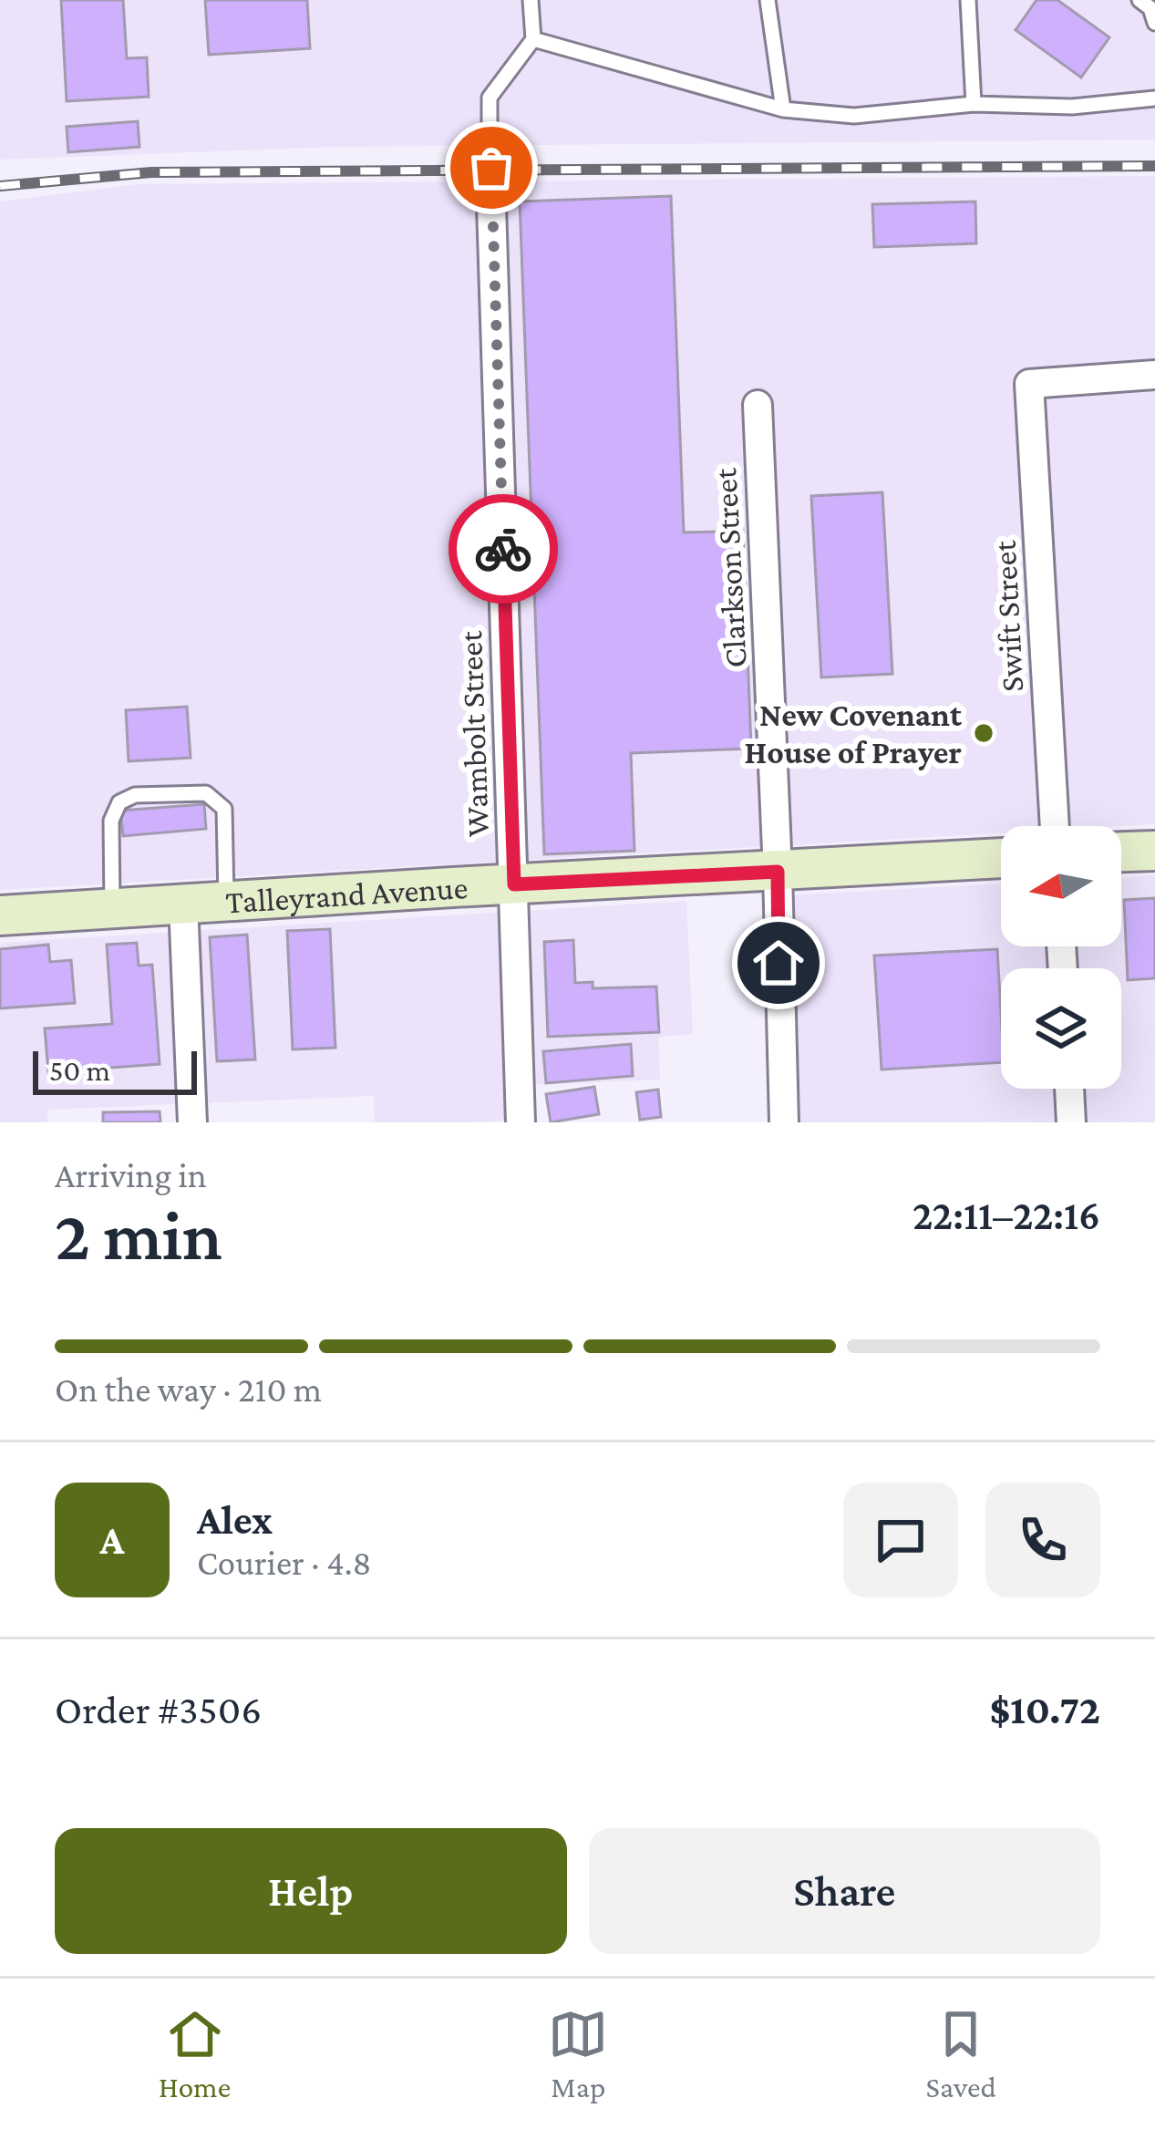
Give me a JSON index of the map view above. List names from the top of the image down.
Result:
{
  "streets": {
    "street": [
      "Clarkson Street",
      "Swift Street",
      "Wambolt Street",
      "Talleyrand Avenue"
    ]
  },
  "crossings": [
    ["Clarkson Street", "Talleyrand Avenue"],
    ["Wambolt Street", "Talleyrand Avenue"]
  ],
  "places": ["New Covenant House of Prayer"],
  "scale_bar": "50 m",
  "north": "left",
  "page": {
    "scale": "50 m",
    "heading": ["2 min", "Arriving in", "22:11–22:16"],
    "panel": [
      "Alex",
      "Courier · 4.8",
      "Order #3506",
      "$10.72"
    ],
    "bar": "On the way · 210 m",
    "round": "A",
    "buttons": ["Help", "Share"],
    "tabs": ["Home", "Map", "Saved"]
  }
}
